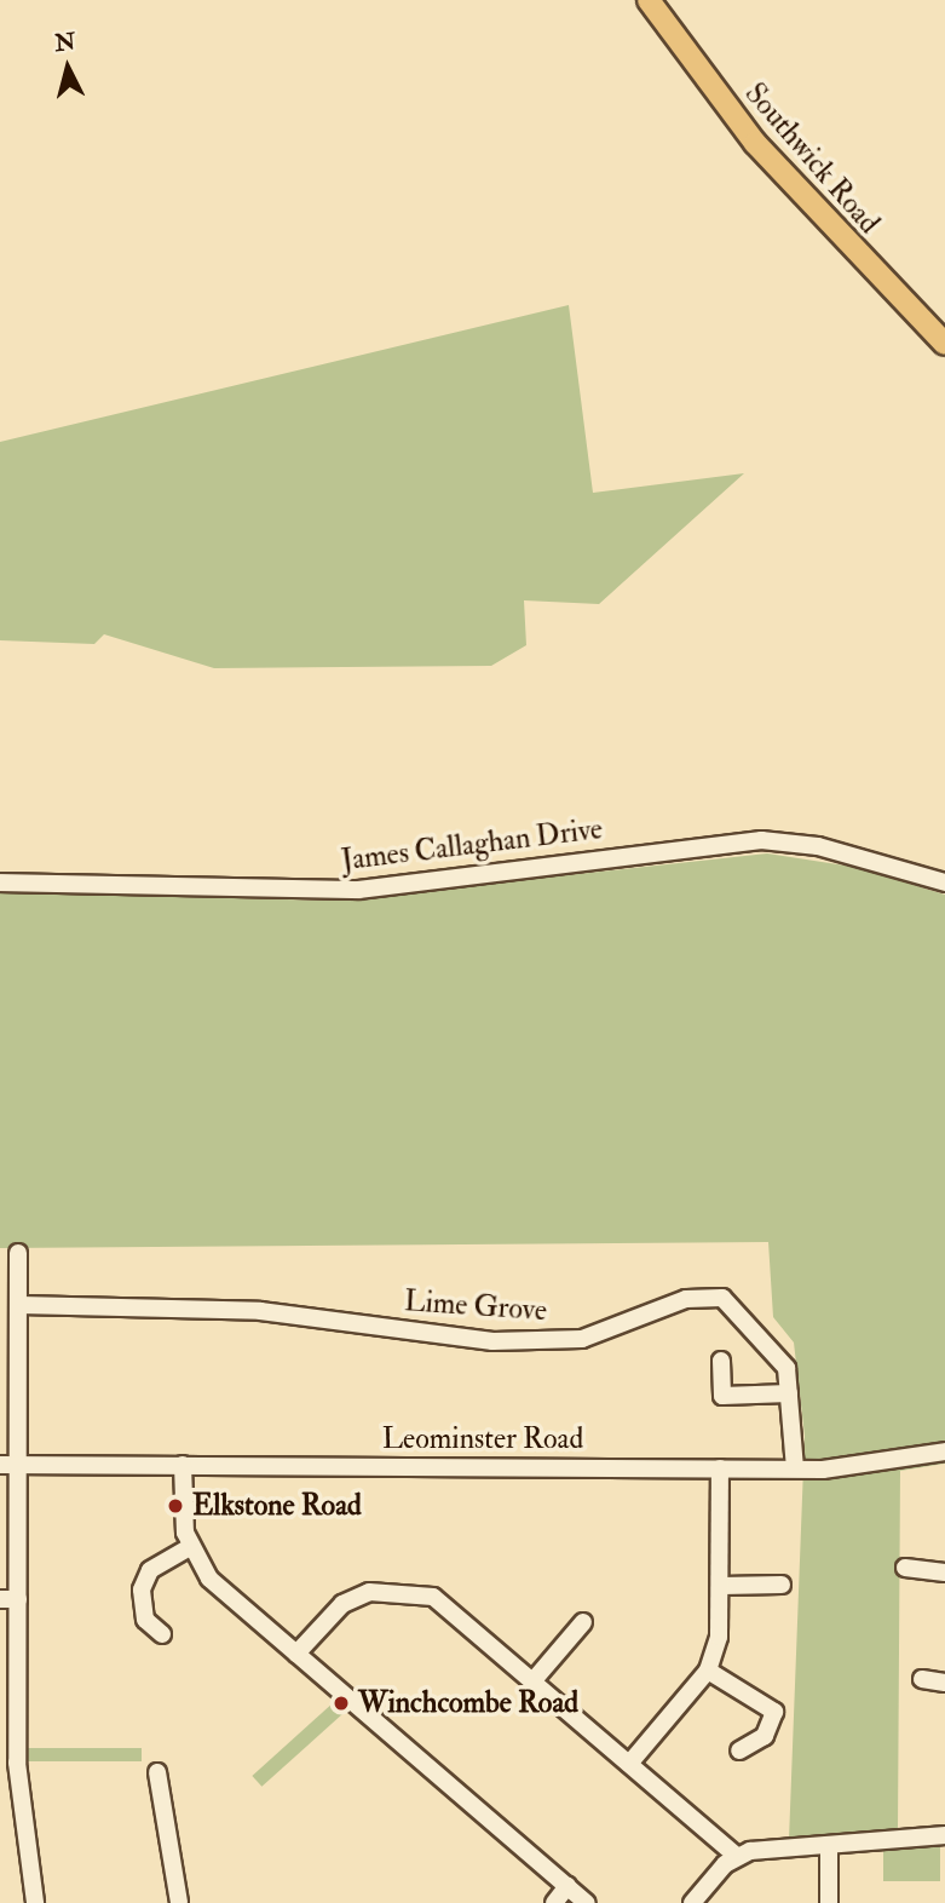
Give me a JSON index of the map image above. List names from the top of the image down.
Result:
{
  "streets": {
    "main road": ["Southwick Road"],
    "street": ["James Callaghan Drive", "Lime Grove", "Leominster Road"]
  },
  "crossings": [
    ["Lime Grove", "Leominster Road"]
  ],
  "places": ["Elkstone Road", "Winchcombe Road"],
  "north": "top"
}
